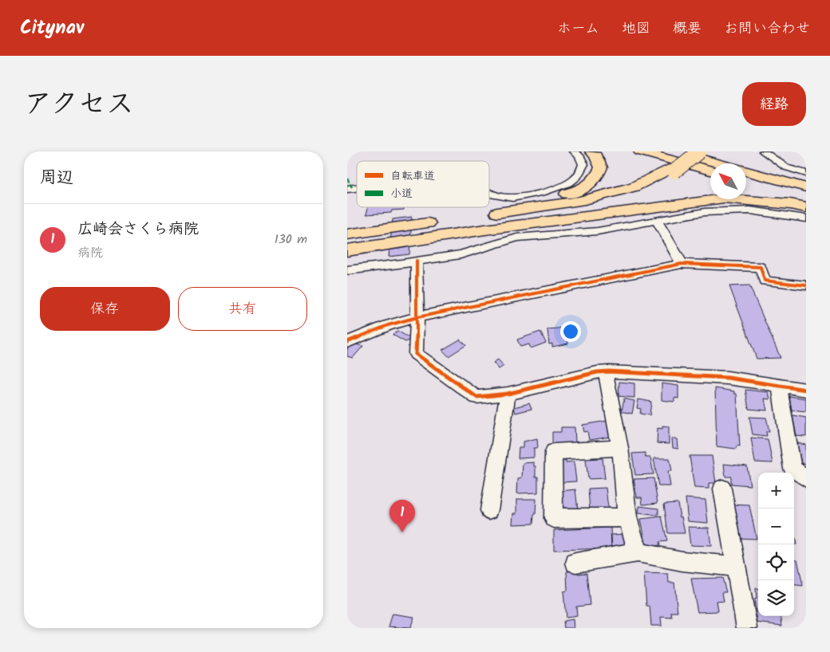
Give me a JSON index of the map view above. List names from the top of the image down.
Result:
{
  "legend": ["自転車道", "小道"],
  "north": "top left",
  "page": {
    "header": "Citynav",
    "nav": [
      "ホーム",
      "地図",
      "概要",
      "お問い合わせ"
    ],
    "title": "アクセス",
    "buttons": [
      "経路",
      ["保存", "共有"]
    ],
    "heading": "周辺",
    "list": [
      {
        "mark": "1",
        "name": "広崎会さくら病院",
        "note": "病院",
        "value": "130 m"
      }
    ],
    "map_buttons": ["+", "−"],
    "pins": "1"
  }
}
